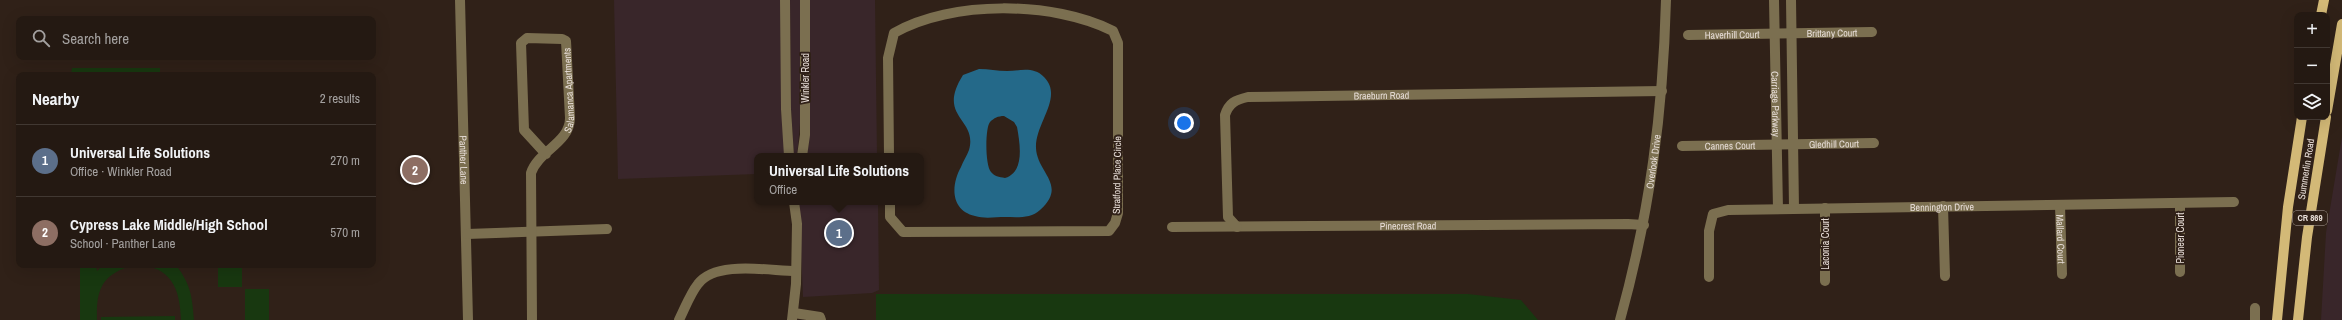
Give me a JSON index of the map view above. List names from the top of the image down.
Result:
{
  "streets": {
    "main road": ["Summerlin Road", "CR 869"],
    "street": [
      "Brittany Court",
      "Haverhill Court",
      "Winkler Road",
      "Salamanca Apartments",
      "Braeburn Road",
      "Carriage Parkway",
      "Gledhill Court",
      "Cannes Court",
      "Panther Lane",
      "Overlook Drive",
      "Stratford Place Circle",
      "Bennington Drive",
      "Pinecrest Road",
      "Pioneer Court",
      "Mallard Court",
      "Laconia Court"
    ]
  },
  "crossings": [
    ["Brittany Court", "Haverhill Court"],
    ["Brittany Court", "Carriage Parkway"],
    ["Haverhill Court", "Carriage Parkway"],
    ["Braeburn Road", "Overlook Drive"],
    ["Braeburn Road", "Pinecrest Road"],
    ["Carriage Parkway", "Gledhill Court"],
    ["Carriage Parkway", "Cannes Court"],
    ["Carriage Parkway", "Bennington Drive"],
    ["Gledhill Court", "Cannes Court"],
    ["Overlook Drive", "Pinecrest Road"],
    ["Bennington Drive", "Pioneer Court"],
    ["Bennington Drive", "Mallard Court"],
    ["Bennington Drive", "Laconia Court"]
  ],
  "page": {
    "map_buttons": ["+", "−"],
    "search": "Search here",
    "heading": ["Nearby", "2 results"],
    "list": [
      {
        "mark": "1",
        "name": "Universal Life Solutions",
        "note": "Office · Winkler Road",
        "value": "270 m"
      },
      {
        "mark": "2",
        "name": "Cypress Lake Middle/High School",
        "note": "School · Panther Lane",
        "value": "570 m"
      }
    ],
    "popup": ["Universal Life Solutions", "Office"],
    "pins": ["2", "1"]
  }
}
